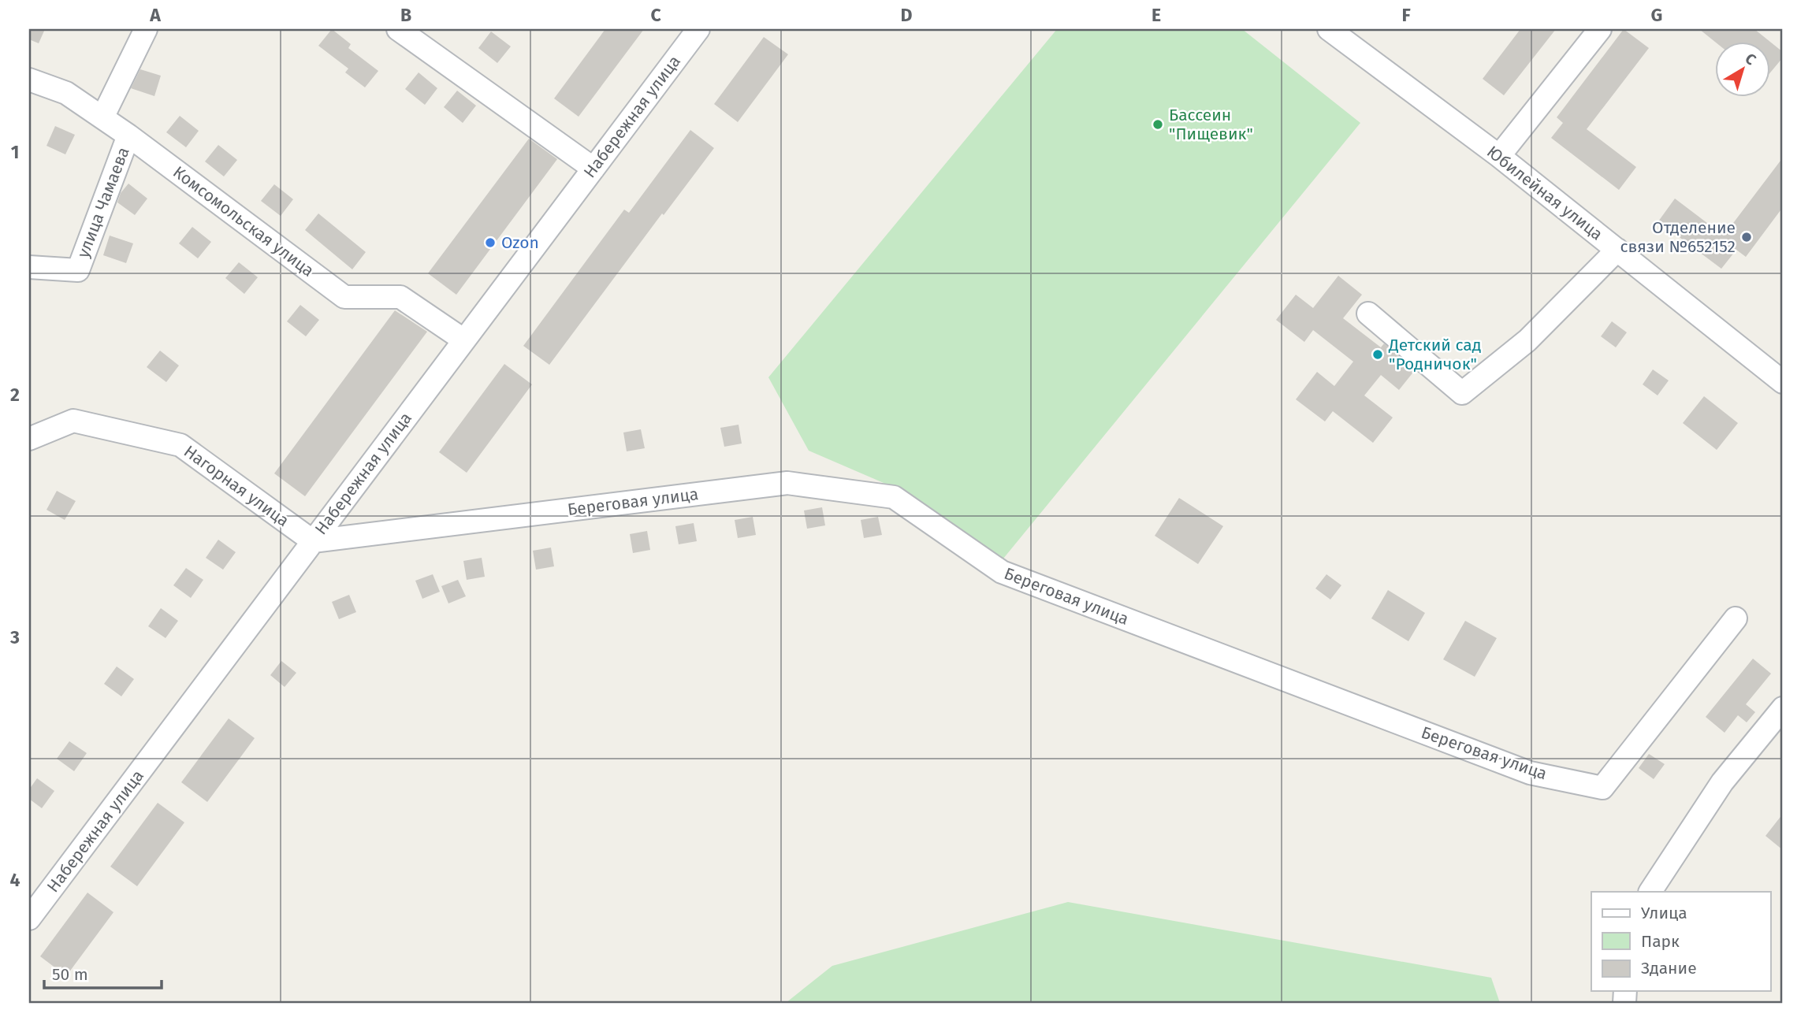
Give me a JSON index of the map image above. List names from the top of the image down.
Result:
{
  "streets": {
    "street": [
      "Набережная улица",
      "Юбилейная улица",
      "улица Чамаева",
      "Комсомольская улица",
      "Нагорная улица",
      "Береговая улица"
    ]
  },
  "crossings": [
    ["Набережная улица", "Комсомольская улица"],
    ["Набережная улица", "Нагорная улица"],
    ["Набережная улица", "Береговая улица"],
    ["улица Чамаева", "Комсомольская улица"],
    ["Нагорная улица", "Береговая улица"]
  ],
  "places": [
    "Бассеин \"Пищевик\"",
    "Отделение связи №652152",
    "Ozon",
    "Детский сад \"Родничок\""
  ],
  "legend": ["Улица", "Парк", "Здание"],
  "scale_bar": "50 m",
  "north": "top right",
  "grid": {
    "columns": [
      "A",
      "B",
      "C",
      "D",
      "E",
      "F",
      "G"
    ],
    "rows": [
      "1",
      "2",
      "3",
      "4"
    ]
  }
}
